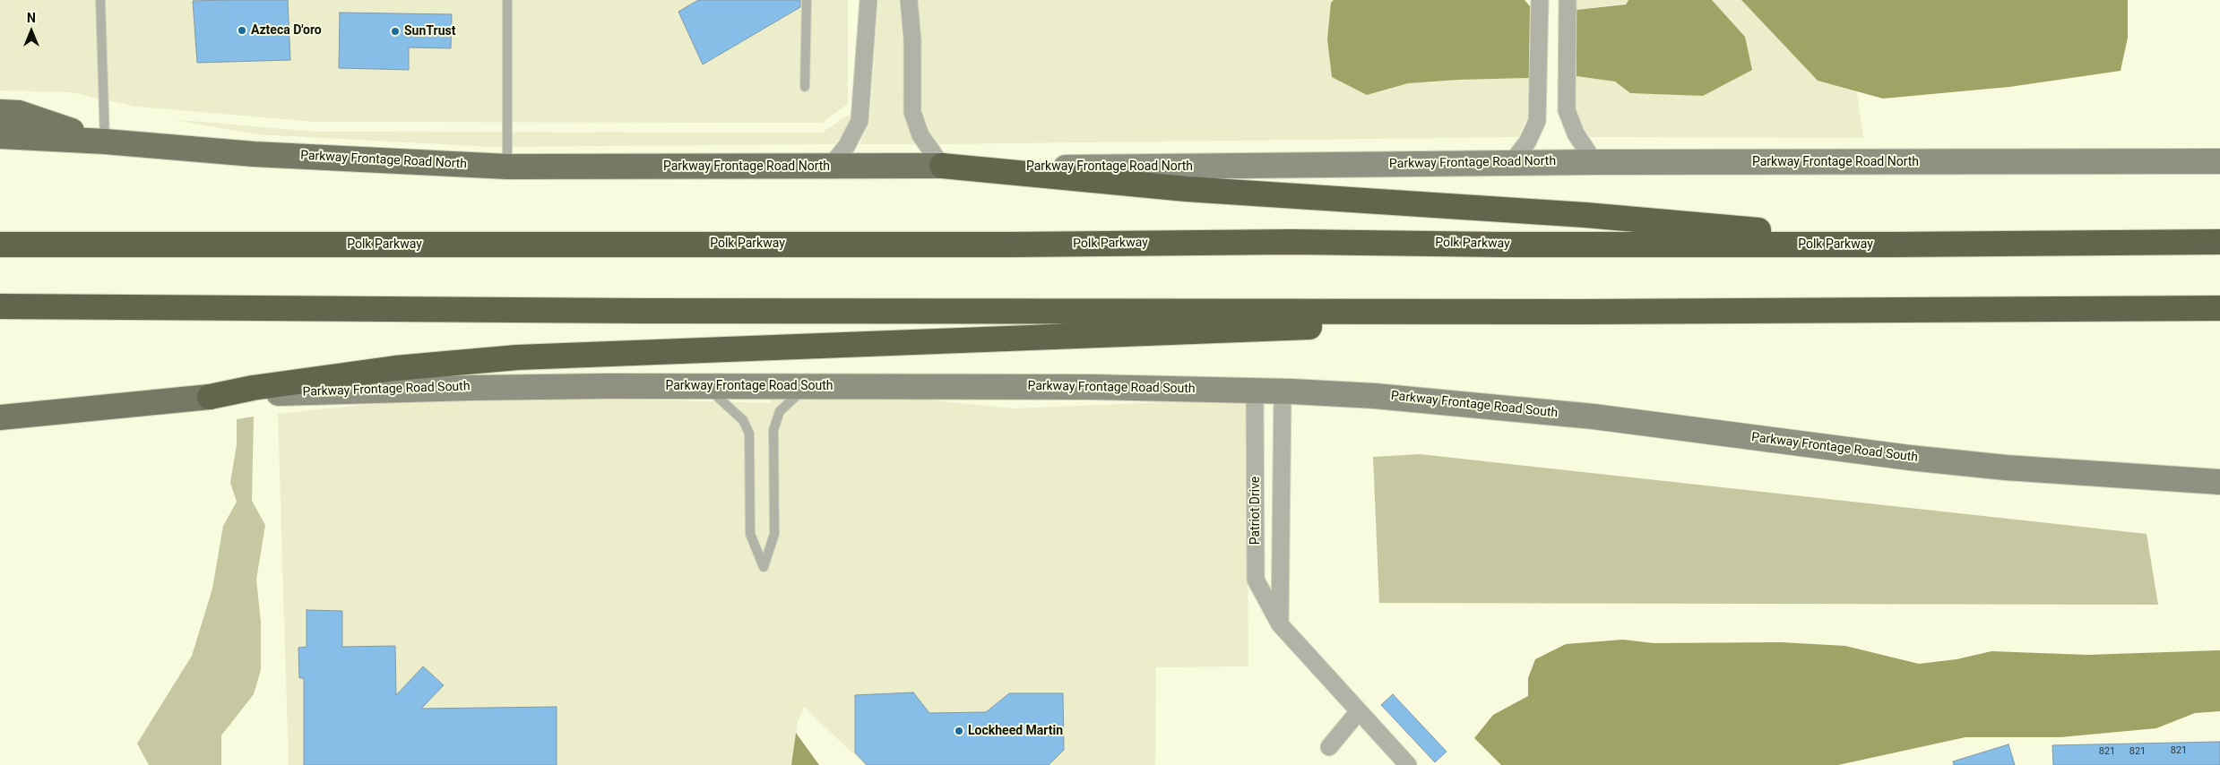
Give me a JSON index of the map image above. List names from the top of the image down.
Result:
{
  "streets": {
    "highway": ["Polk Parkway"],
    "main road": ["Parkway Frontage Road North", "Parkway Frontage Road South"],
    "street": ["Patriot Drive"]
  },
  "crossings": [
    ["Parkway Frontage Road South", "Patriot Drive"]
  ],
  "places": ["Azteca D'oro", "SunTrust", "Lockheed Martin"],
  "house_numbers": ["821", "821", "821"],
  "north": "top"
}
